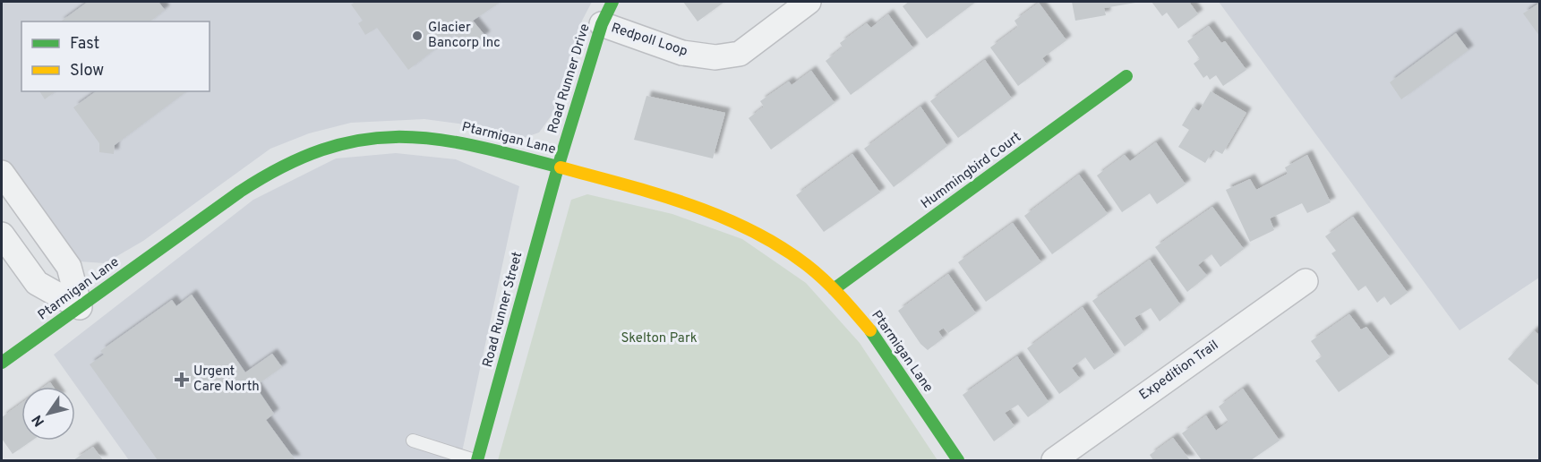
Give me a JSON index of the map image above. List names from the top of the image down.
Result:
{
  "streets": {
    "street": [
      "Redpoll Loop",
      "Road Runner Drive",
      "Ptarmigan Lane",
      "Hummingbird Court",
      "Road Runner Street",
      "Expedition Trail"
    ]
  },
  "crossings": [
    ["Redpoll Loop", "Road Runner Drive"],
    ["Road Runner Drive", "Ptarmigan Lane"],
    ["Road Runner Drive", "Road Runner Street"],
    ["Ptarmigan Lane", "Hummingbird Court"],
    ["Ptarmigan Lane", "Road Runner Street"]
  ],
  "parks": ["Skelton Park"],
  "places": {
    "other": ["Glacier Bancorp Inc"],
    "health": ["Urgent Care North"]
  },
  "legend": ["Fast", "Slow"],
  "north": "bottom left"
}
